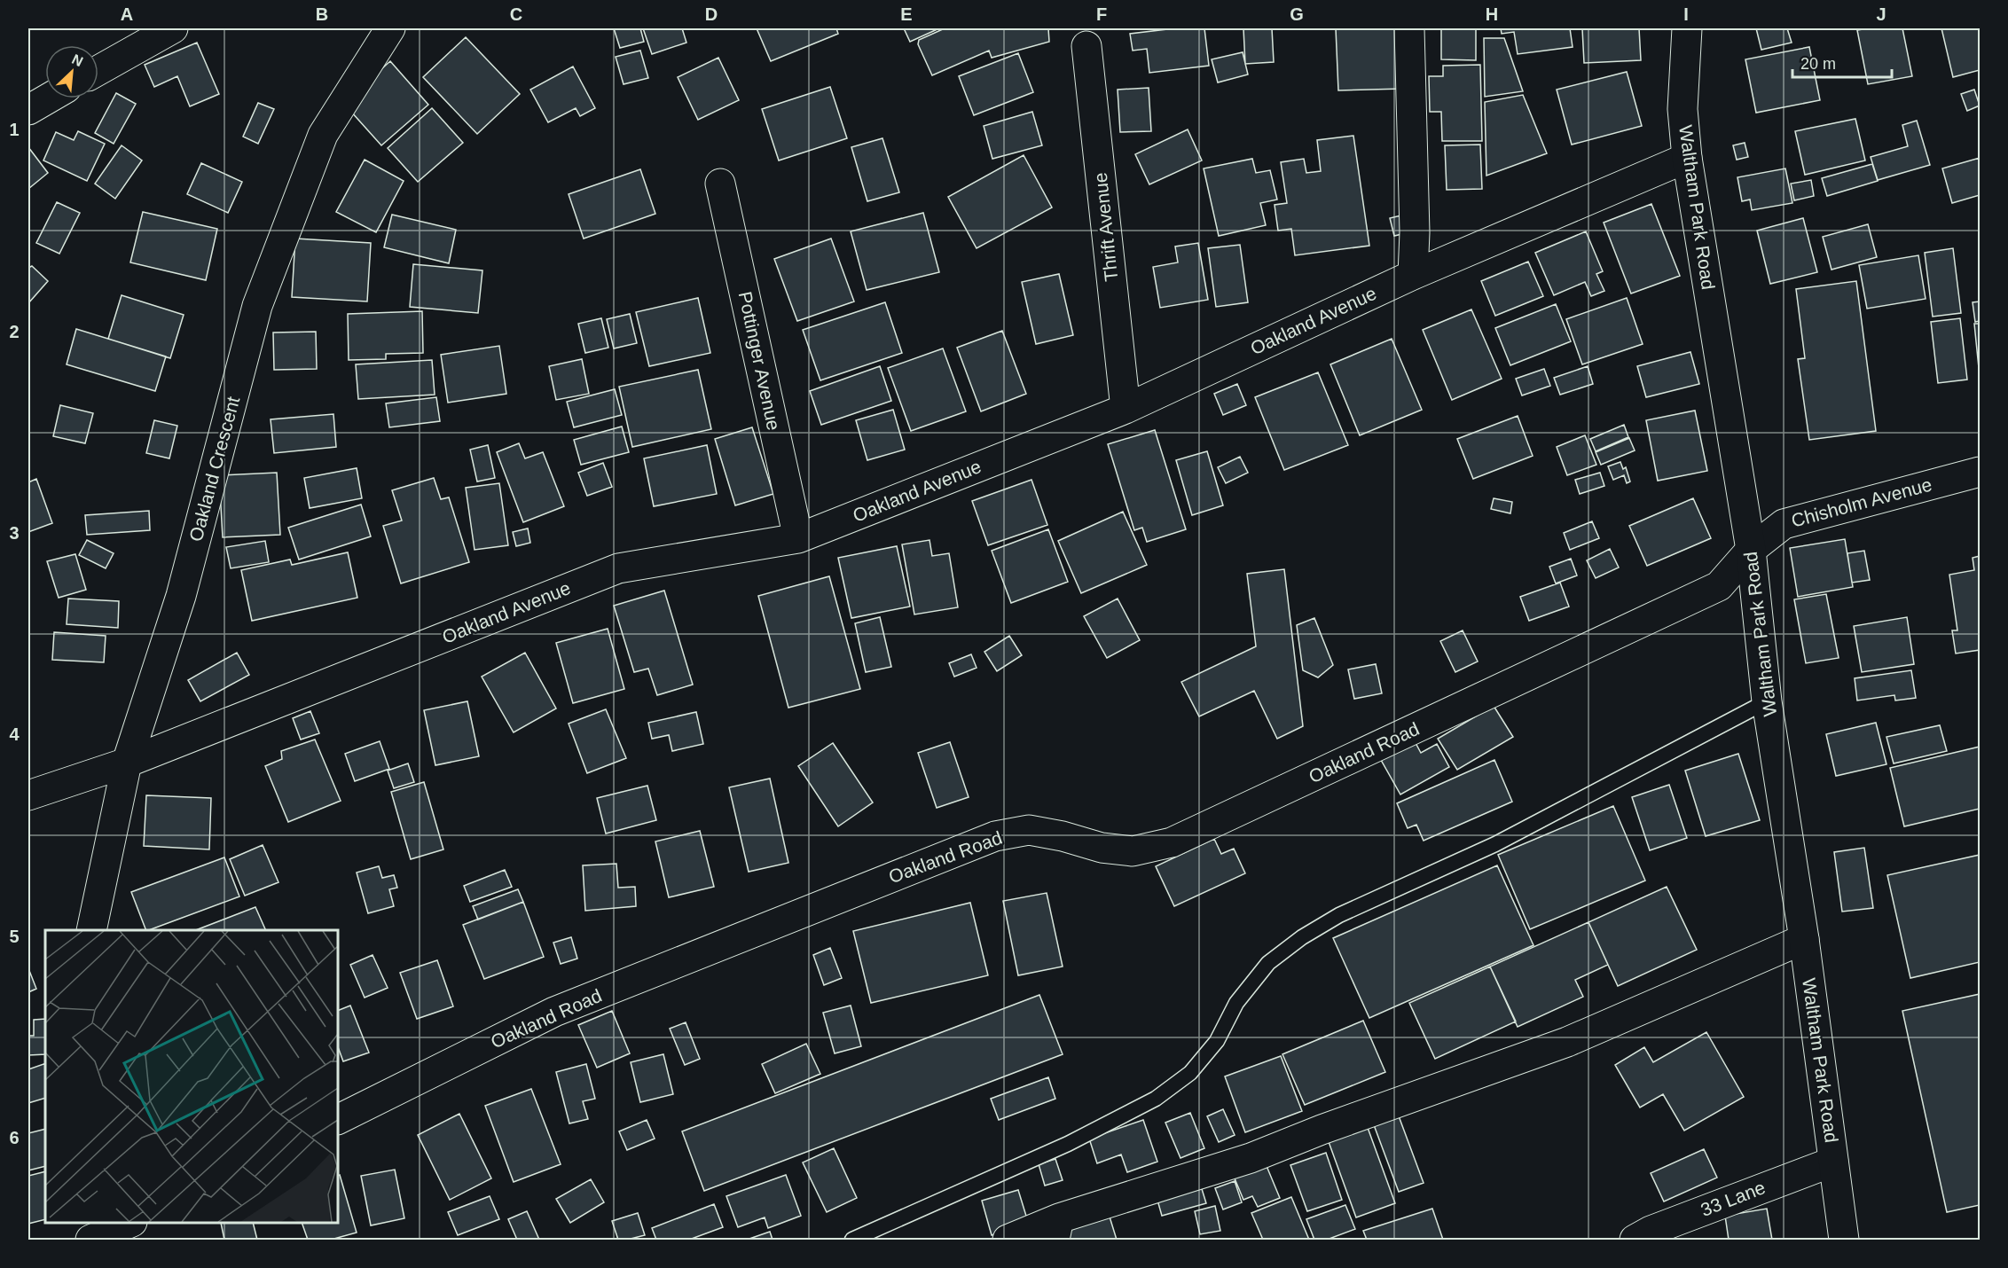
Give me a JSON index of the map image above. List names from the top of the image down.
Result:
{
  "streets": {
    "street": [
      "Waltham Park Road",
      "Thrift Avenue",
      "Oakland Avenue",
      "Pottinger Avenue",
      "Oakland Crescent",
      "Chisholm Avenue",
      "Oakland Road",
      "33 Lane"
    ]
  },
  "crossings": [
    ["Waltham Park Road", "Oakland Avenue"],
    ["Waltham Park Road", "Chisholm Avenue"],
    ["Waltham Park Road", "Oakland Road"],
    ["Waltham Park Road", "33 Lane"],
    ["Thrift Avenue", "Oakland Avenue"],
    ["Oakland Avenue", "Pottinger Avenue"],
    ["Oakland Avenue", "Oakland Crescent"],
    ["Chisholm Avenue", "Oakland Road"]
  ],
  "scale_bar": "20 m",
  "north": "top right",
  "grid": {
    "columns": [
      "A",
      "B",
      "C",
      "D",
      "E",
      "F",
      "G",
      "H",
      "I",
      "J"
    ],
    "rows": [
      "1",
      "2",
      "3",
      "4",
      "5",
      "6"
    ]
  }
}
